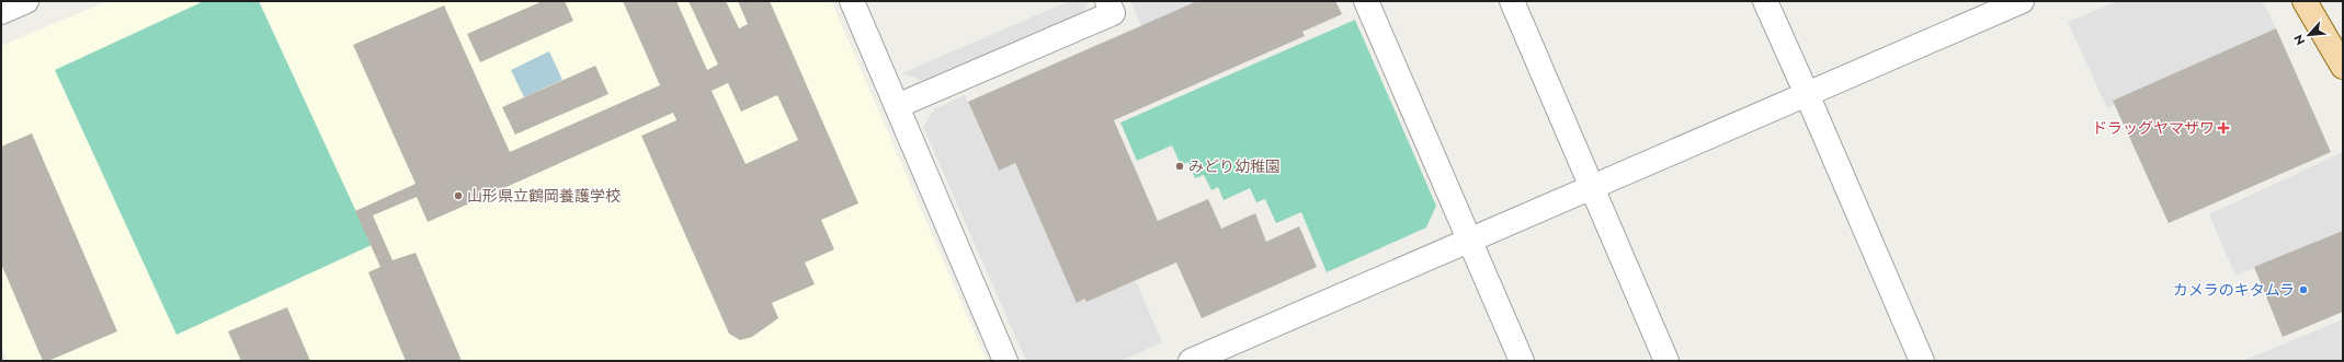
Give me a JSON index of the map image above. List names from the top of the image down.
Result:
{
  "places": {
    "health": ["ドラッグヤマザワ"],
    "other": ["みどり幼稚園", "山形県立鶴岡養護学校", "カメラのキタムラ"]
  },
  "north": "bottom left"
}
